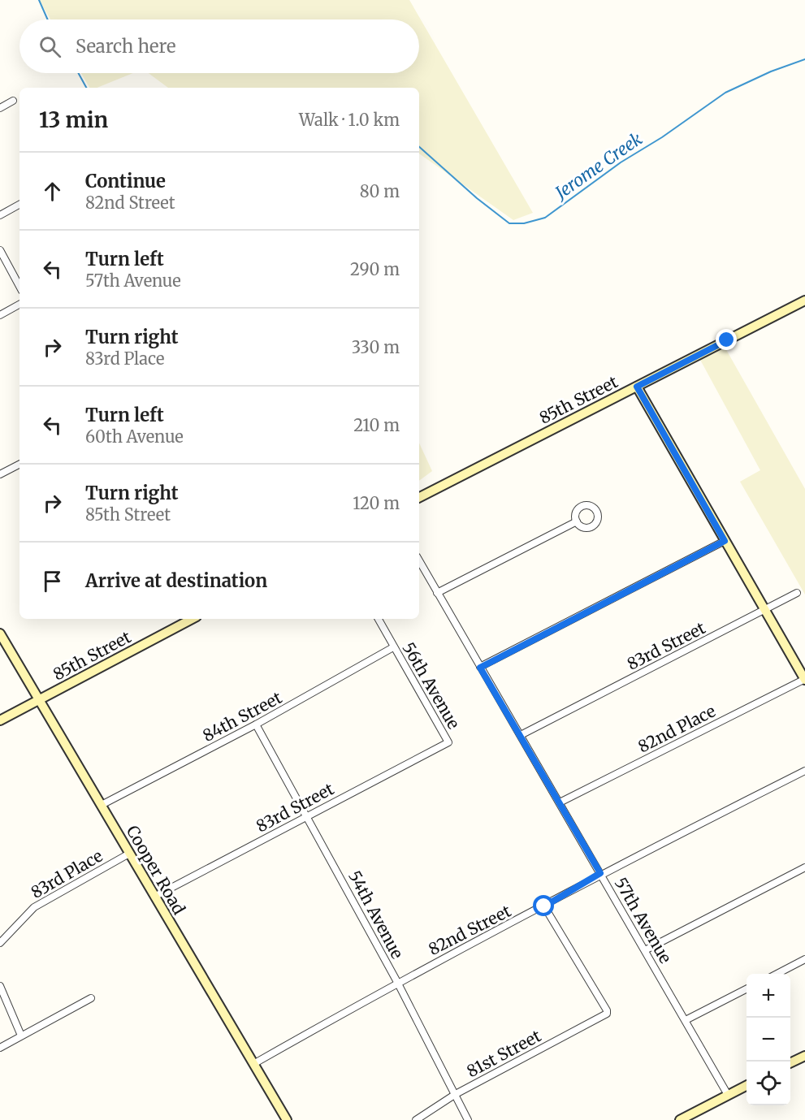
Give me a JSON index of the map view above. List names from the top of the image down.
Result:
{
  "streets": {
    "street": [
      "85th Street",
      "83rd Street",
      "56th Avenue",
      "84th Street",
      "82nd Place",
      "Cooper Road",
      "83rd Place",
      "54th Avenue",
      "57th Avenue",
      "82nd Street",
      "81st Street"
    ]
  },
  "crossings": [
    ["85th Street", "Cooper Road"],
    ["83rd Street", "56th Avenue"],
    ["83rd Street", "Cooper Road"],
    ["83rd Street", "54th Avenue"],
    ["83rd Street", "57th Avenue"],
    ["56th Avenue", "84th Street"],
    ["84th Street", "Cooper Road"],
    ["84th Street", "54th Avenue"],
    ["82nd Place", "57th Avenue"],
    ["Cooper Road", "83rd Place"],
    ["Cooper Road", "82nd Street"],
    ["54th Avenue", "82nd Street"],
    ["54th Avenue", "81st Street"],
    ["57th Avenue", "82nd Street"],
    ["82nd Street", "81st Street"]
  ],
  "water": ["Jerome Creek"],
  "page": {
    "search": "Search here",
    "heading": ["13 min", "Walk · 1.0 km"],
    "list": [
      ["Continue", "82nd Street", "80 m"],
      ["Turn left", "57th Avenue", "290 m"],
      ["Turn right", "83rd Place", "330 m"],
      ["Turn left", "60th Avenue", "210 m"],
      ["Turn right", "85th Street", "120 m"],
      "Arrive at destination"
    ],
    "map_buttons": ["+", "−"]
  }
}
